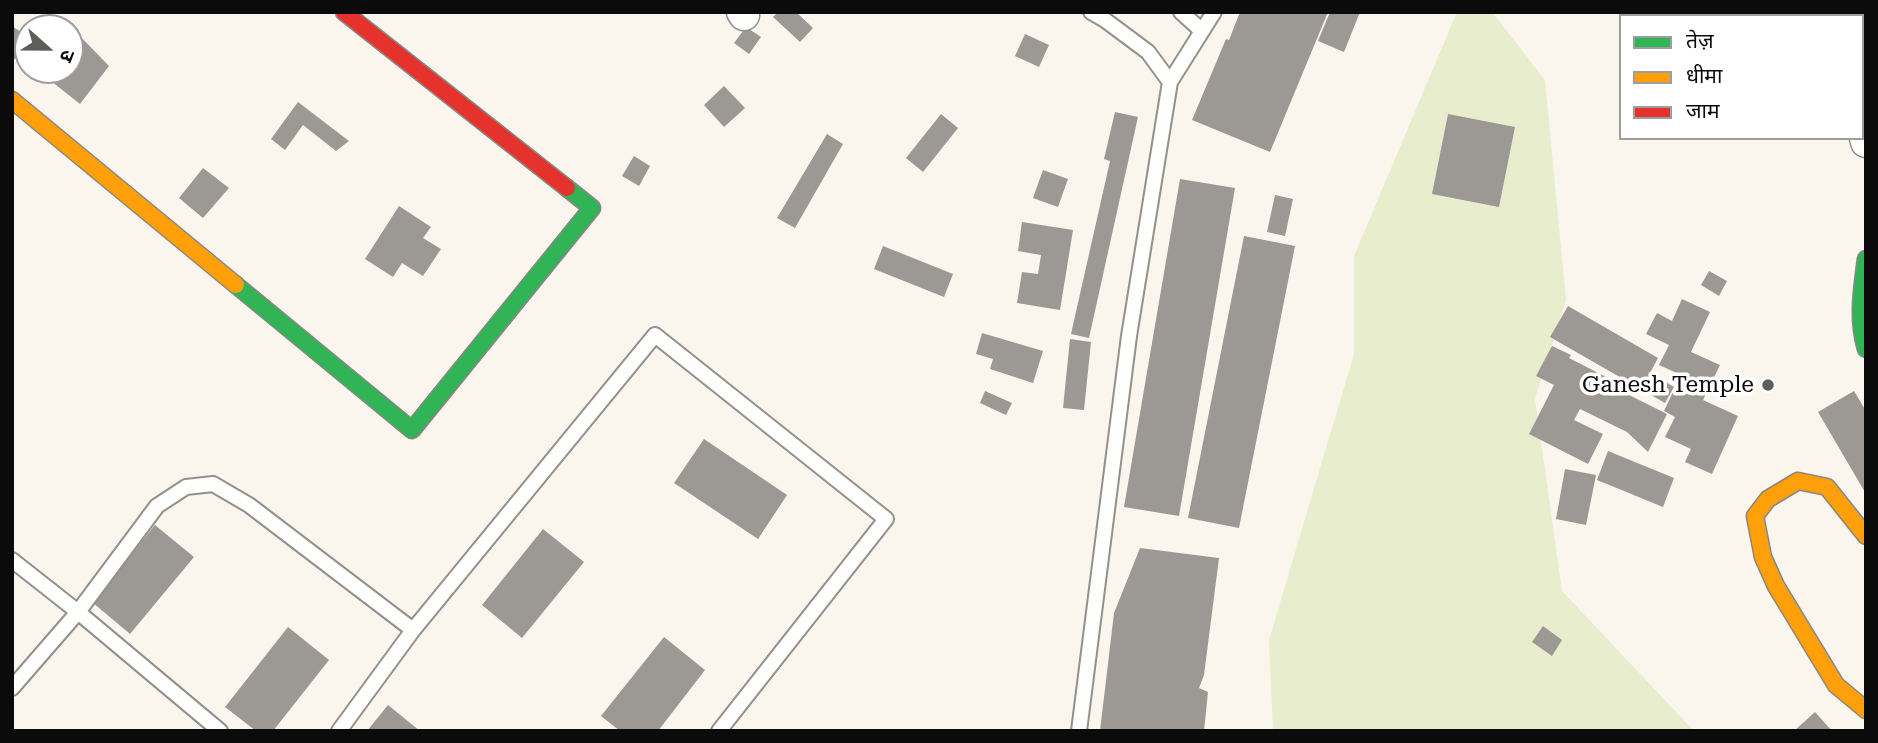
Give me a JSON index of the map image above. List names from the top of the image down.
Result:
{
  "places": ["Ganesh Temple"],
  "legend": ["तेज़", "धीमा", "जाम"],
  "north": "right"
}
